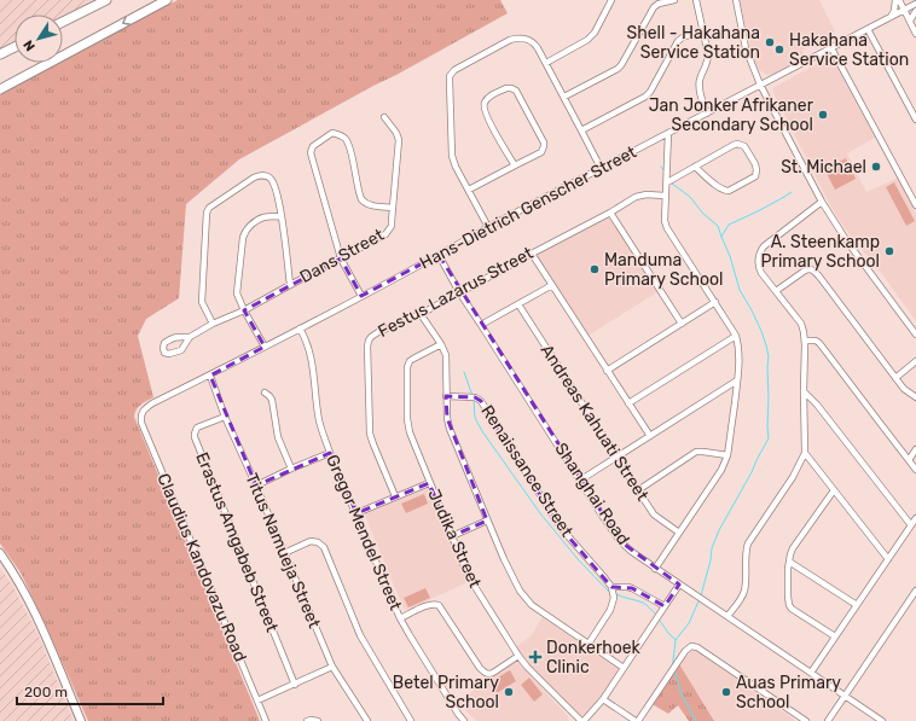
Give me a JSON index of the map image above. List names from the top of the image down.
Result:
{
  "streets": {
    "street": [
      "Hans-Dietrich Genscher Street",
      "Dans Street",
      "Festus Lazarus Street",
      "Andreas Kahuati Street",
      "Renaissance Street",
      "Shanghai Road",
      "Gregor Mendel Street",
      "Judika Street",
      "Erastus Amgabeb Street",
      "Titus Namueja Street",
      "Claudius Kandovazu Road"
    ]
  },
  "crossings": [
    ["Hans-Dietrich Genscher Street", "Shanghai Road"],
    ["Hans-Dietrich Genscher Street", "Gregor Mendel Street"],
    ["Hans-Dietrich Genscher Street", "Titus Namueja Street"],
    ["Hans-Dietrich Genscher Street", "Claudius Kandovazu Road"],
    ["Festus Lazarus Street", "Shanghai Road"],
    ["Erastus Amgabeb Street", "Titus Namueja Street"]
  ],
  "places": {
    "other": [
      "Shell - Hakahana Service Station",
      "Hakahana Service Station",
      "Jan Jonker Afrikaner Secondary School",
      "St. Michael",
      "A. Steenkamp Primary School",
      "Manduma Primary School",
      "Betel Primary School",
      "Auas Primary School"
    ],
    "health": ["Donkerhoek Clinic"]
  },
  "scale_bar": "200 m",
  "north": "bottom left"
}
